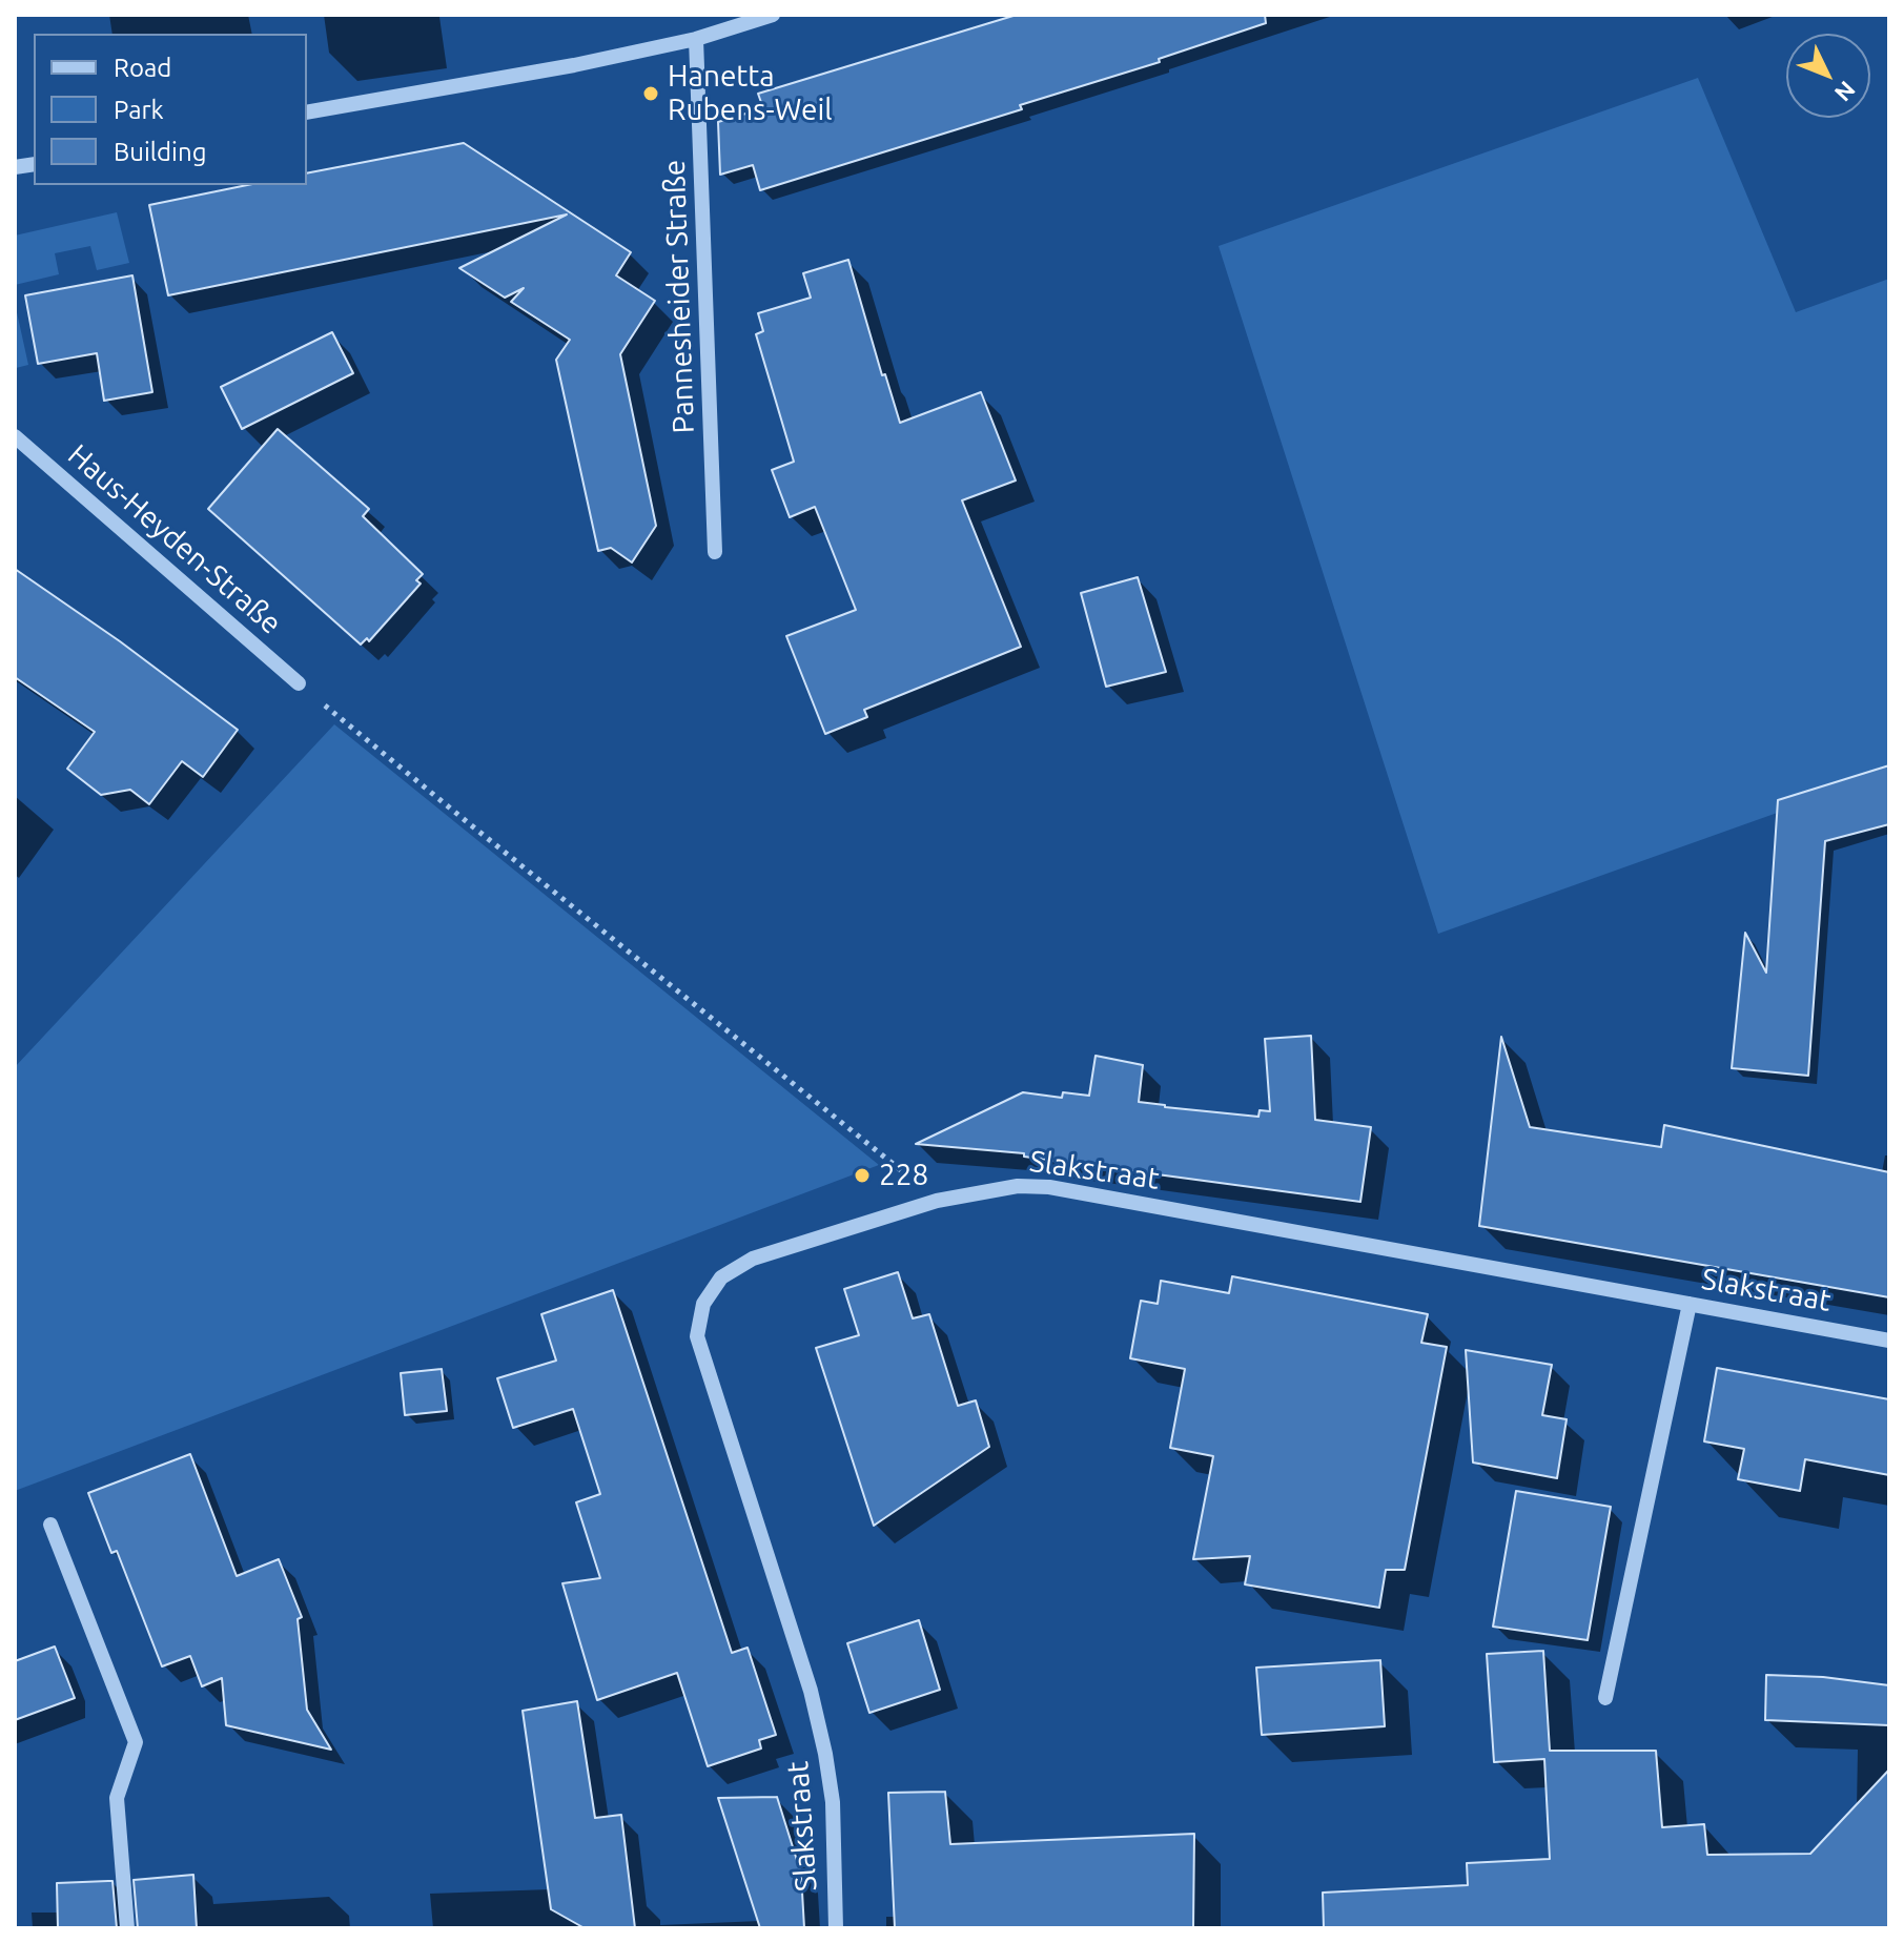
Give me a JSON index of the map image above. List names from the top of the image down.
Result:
{
  "streets": {
    "street": ["Pannesheider Straße", "Haus-Heyden-Straße", "Slakstraat"]
  },
  "places": ["Hanetta Rubens-Weil", "228"],
  "legend": ["Road", "Park", "Building"],
  "north": "bottom right"
}
